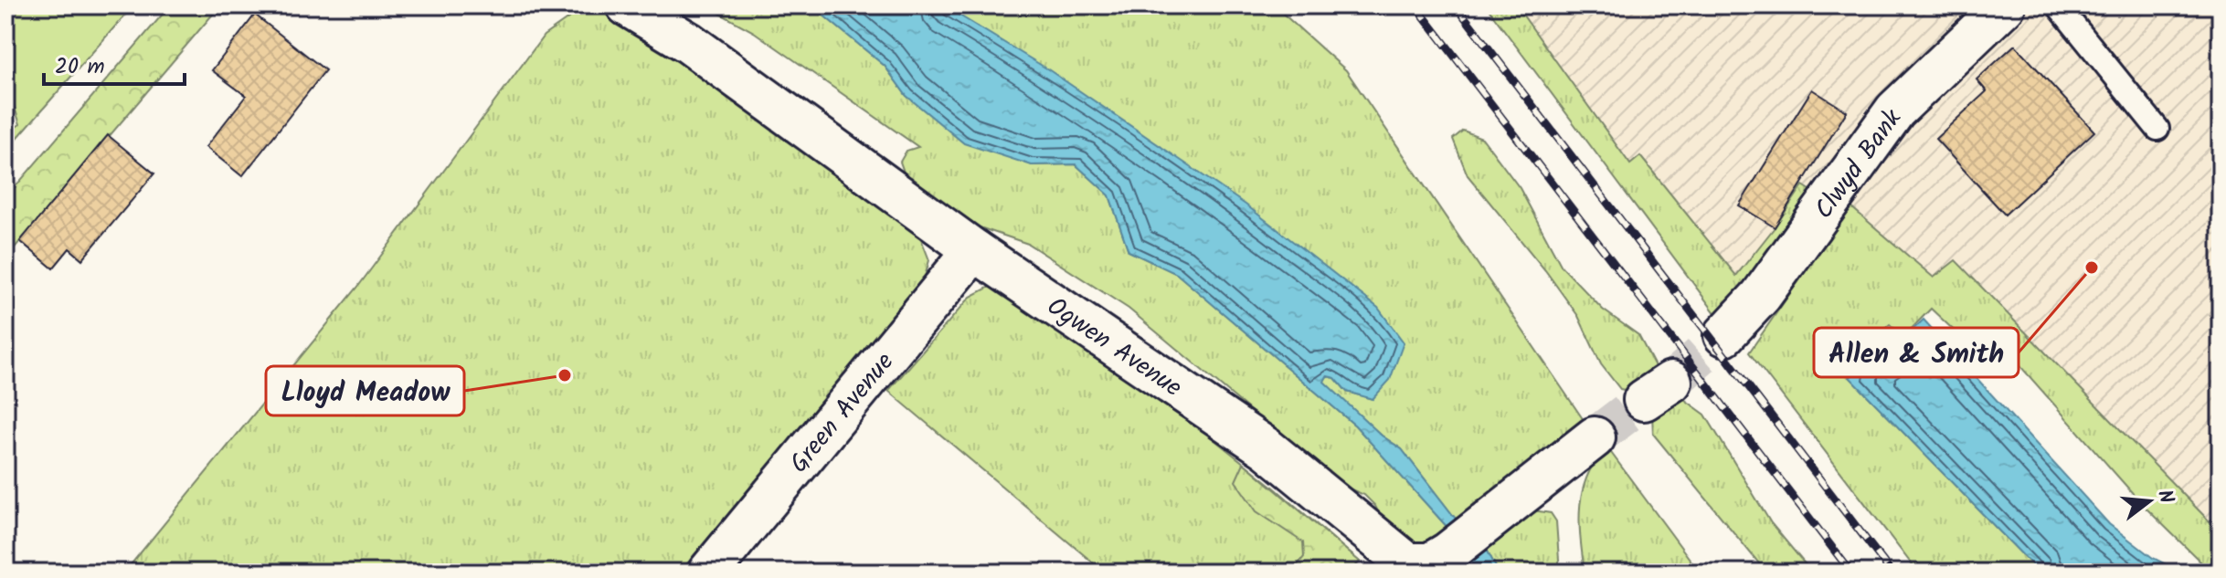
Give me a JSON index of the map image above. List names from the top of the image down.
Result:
{
  "streets": {
    "street": ["Clwyd Bank", "Ogwen Avenue", "Green Avenue"]
  },
  "crossings": [
    ["Ogwen Avenue", "Green Avenue"]
  ],
  "places": ["Allen & Smith", "Lloyd Meadow"],
  "scale_bar": "20 m",
  "north": "right"
}
